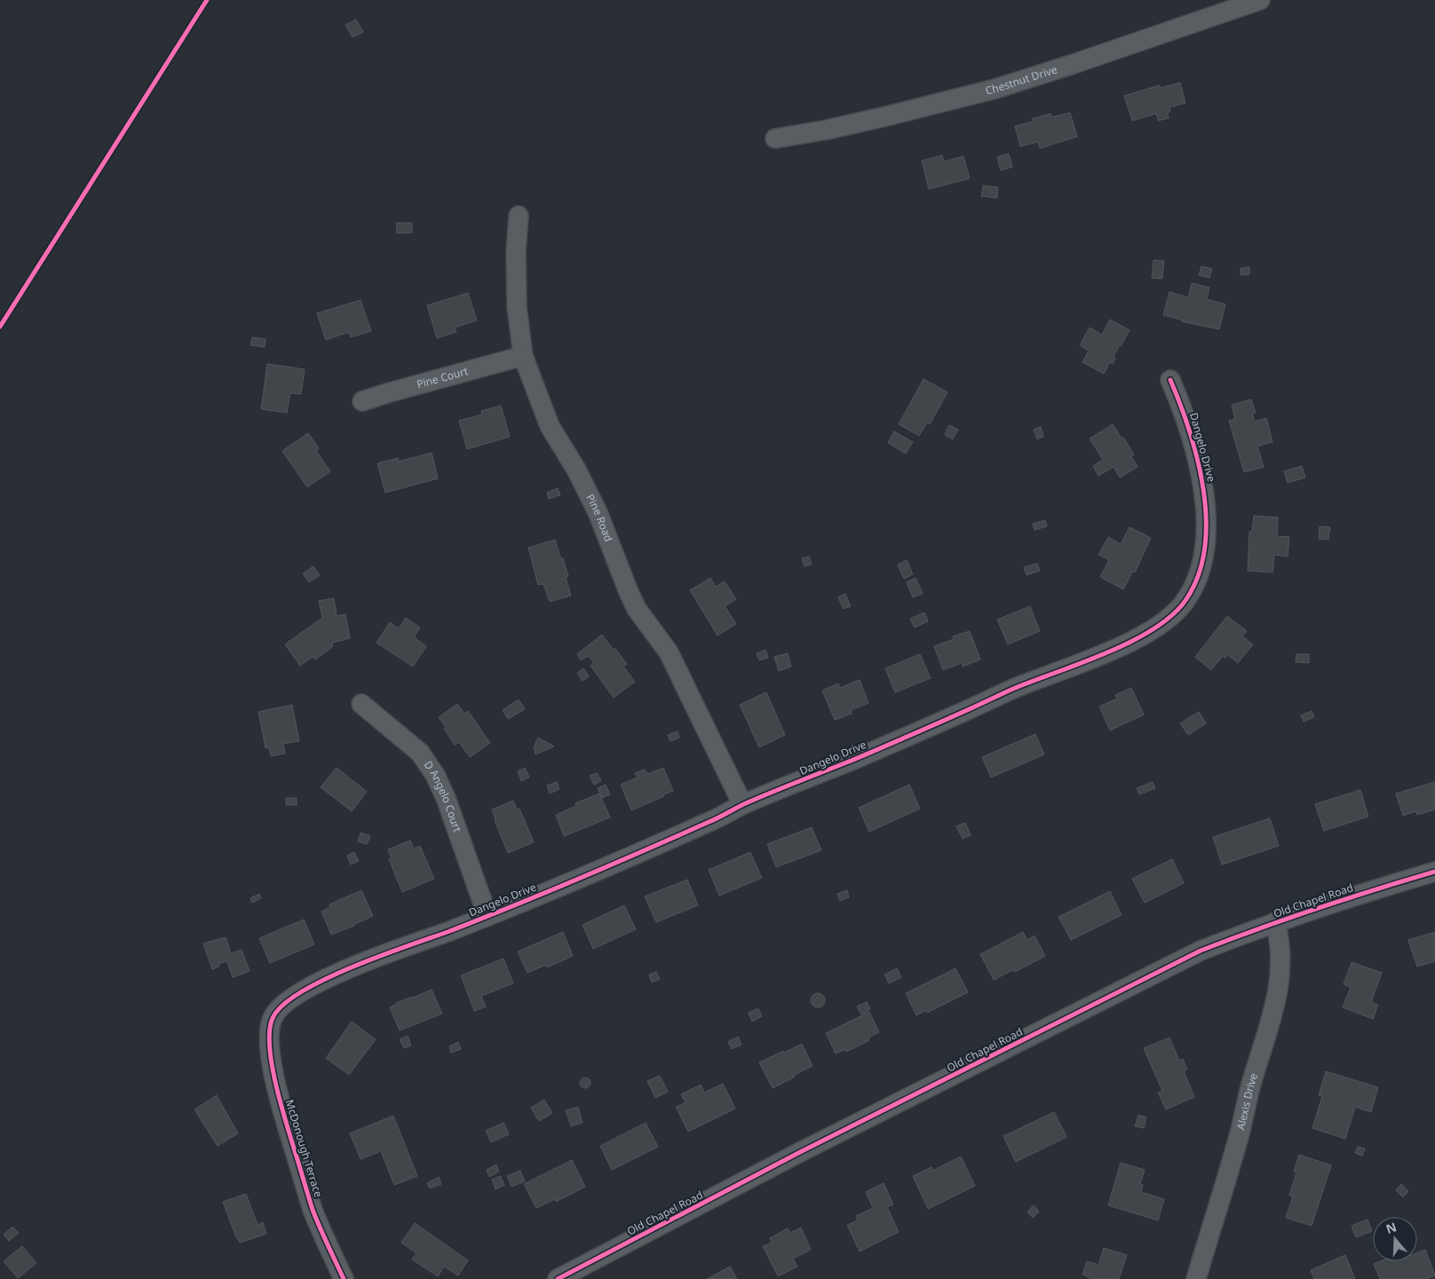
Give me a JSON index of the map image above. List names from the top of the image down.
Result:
{
  "streets": {
    "street": [
      "Chestnut Drive",
      "Pine Court",
      "Dangelo Drive",
      "Pine Road",
      "D Angelo Court",
      "Old Chapel Road",
      "Alexis Drive",
      "McDonough Terrace"
    ]
  },
  "crossings": [
    ["Pine Court", "Pine Road"],
    ["Dangelo Drive", "Pine Road"],
    ["Dangelo Drive", "D Angelo Court"],
    ["Dangelo Drive", "McDonough Terrace"],
    ["Old Chapel Road", "Alexis Drive"]
  ],
  "north": "top"
}
